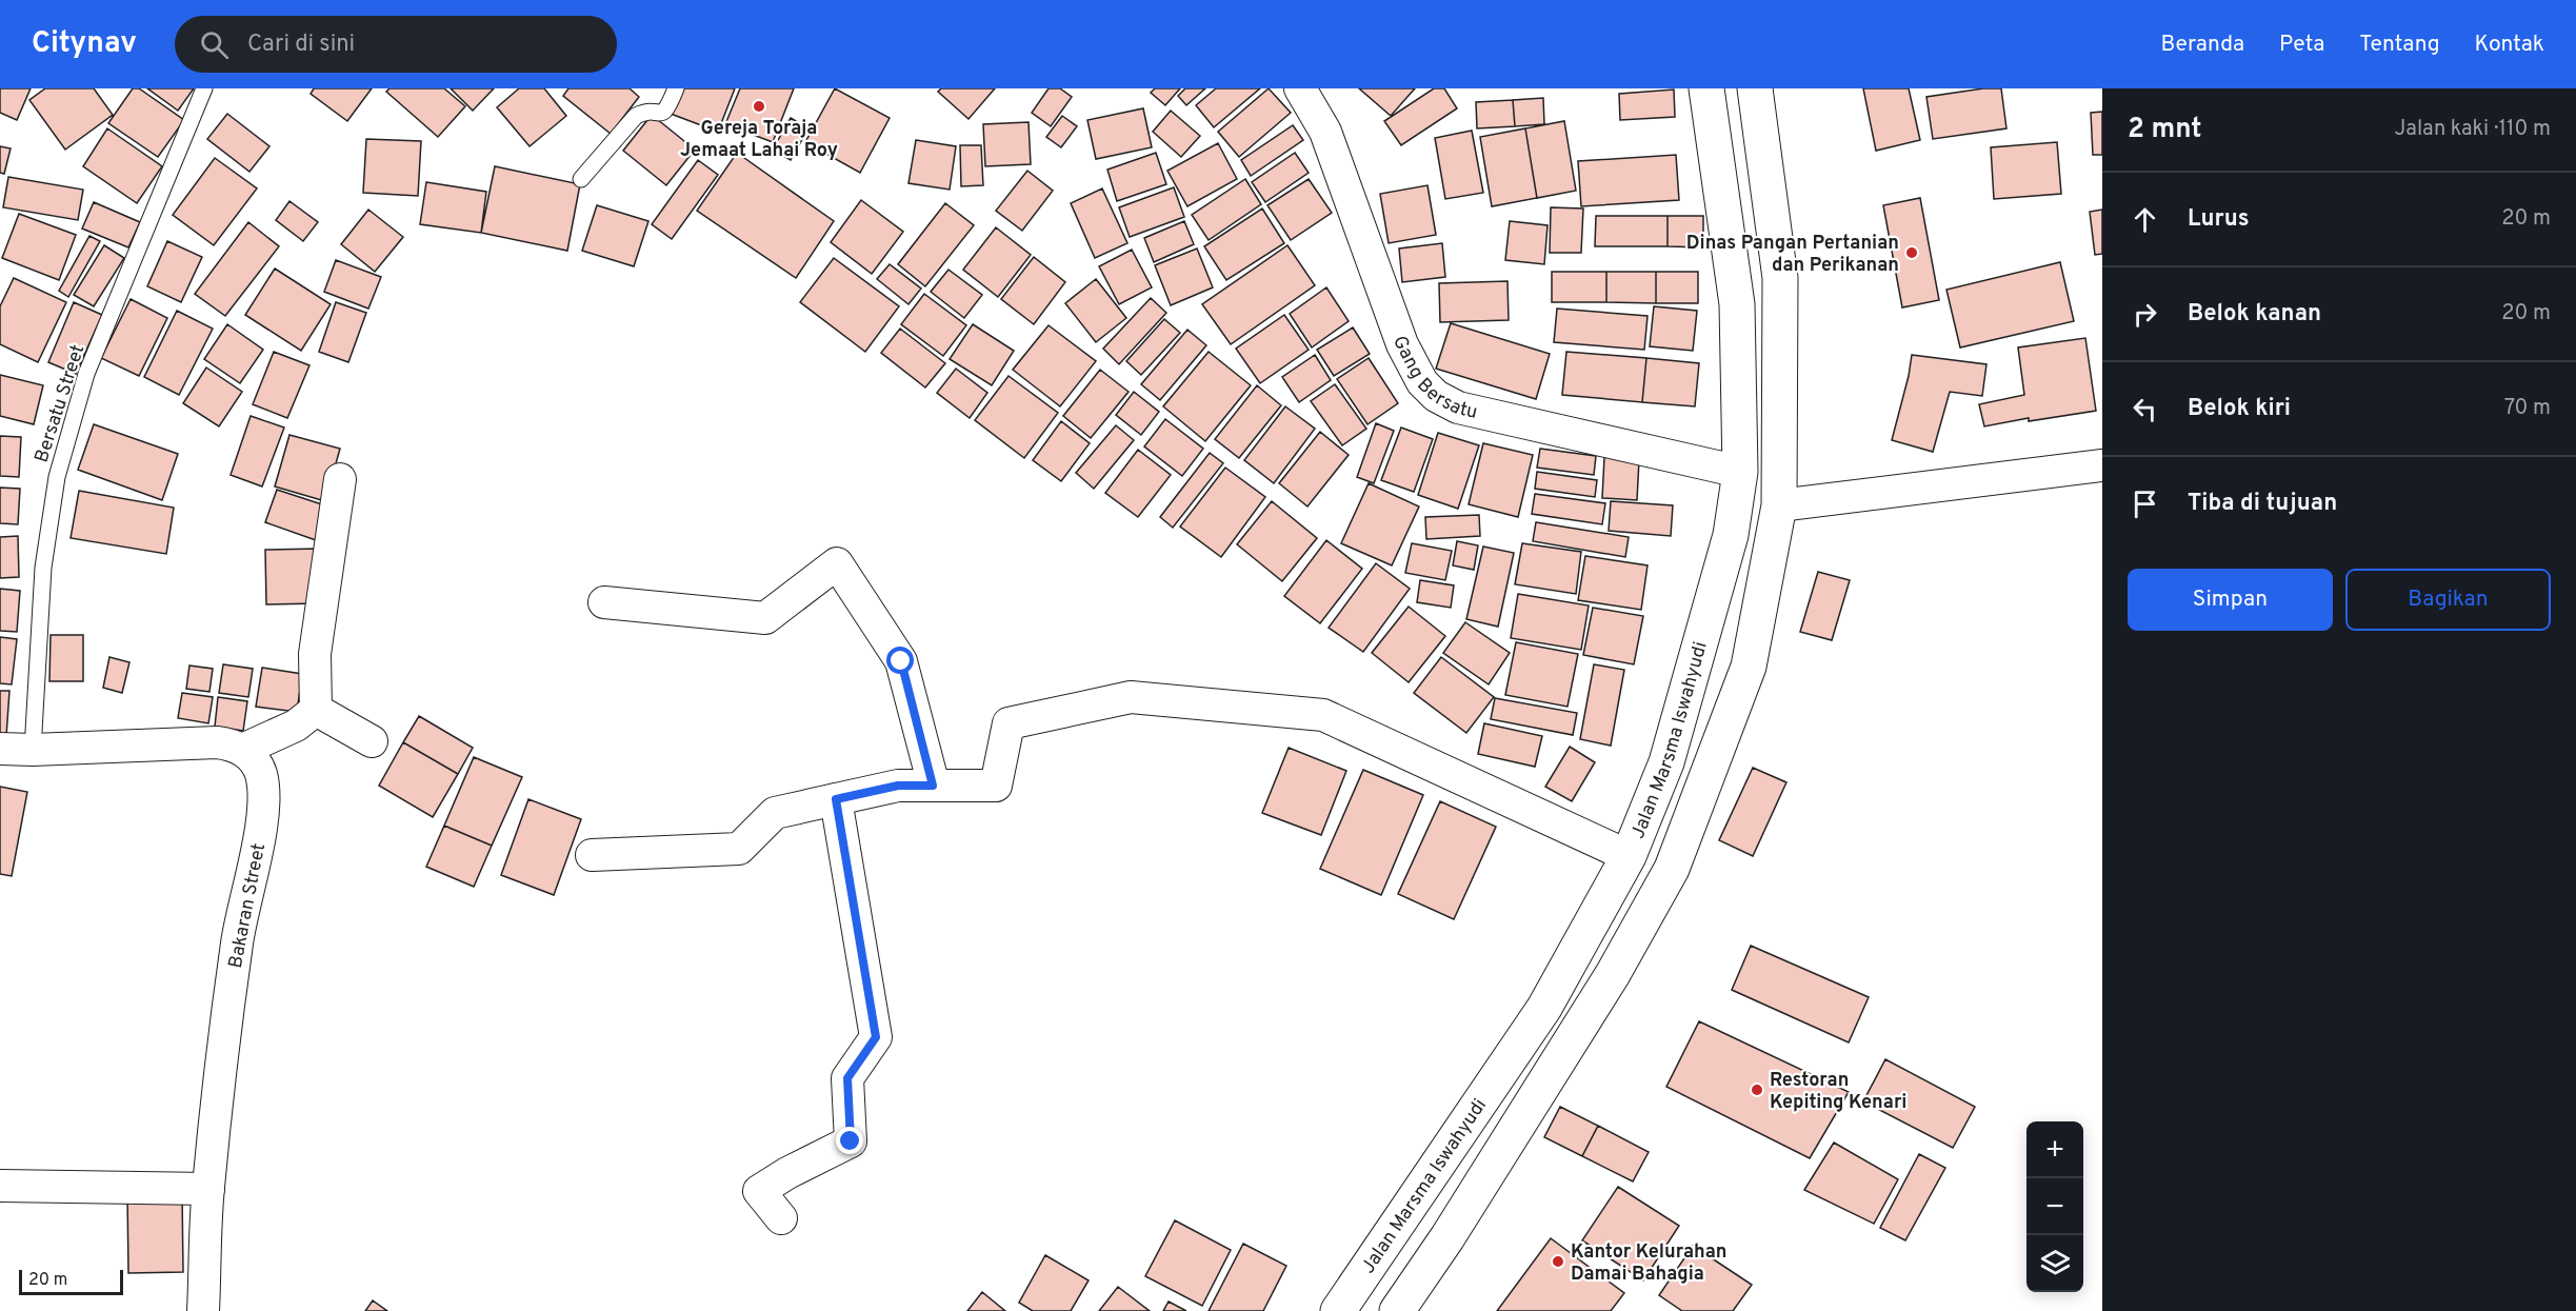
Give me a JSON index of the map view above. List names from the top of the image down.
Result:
{
  "streets": {
    "highway": ["Jalan Marsma Iswahyudi"],
    "street": ["Gang Bersatu", "Bakaran Street"],
    "lane": ["Bersatu Street"]
  },
  "crossings": [
    ["Gang Bersatu", "Jalan Marsma Iswahyudi"]
  ],
  "places": [
    "Gereja Toraja Jemaat Lahai Roy",
    "Dinas Pangan Pertanian dan Perikanan",
    "Restoran Kepiting Kenari",
    "Kantor Kelurahan Damai Bahagia"
  ],
  "scale_bar": "20 m",
  "page": {
    "header": "Citynav",
    "search": "Cari di sini",
    "nav": [
      "Beranda",
      "Peta",
      "Tentang",
      "Kontak"
    ],
    "heading": ["2 mnt", "Jalan kaki · 110 m"],
    "list": [
      ["Lurus", "20 m"],
      ["Belok kanan", "20 m"],
      ["Belok kiri", "70 m"],
      "Tiba di tujuan"
    ],
    "buttons": ["Simpan", "Bagikan"],
    "map_buttons": ["+", "−"],
    "scale": "20 m"
  }
}
